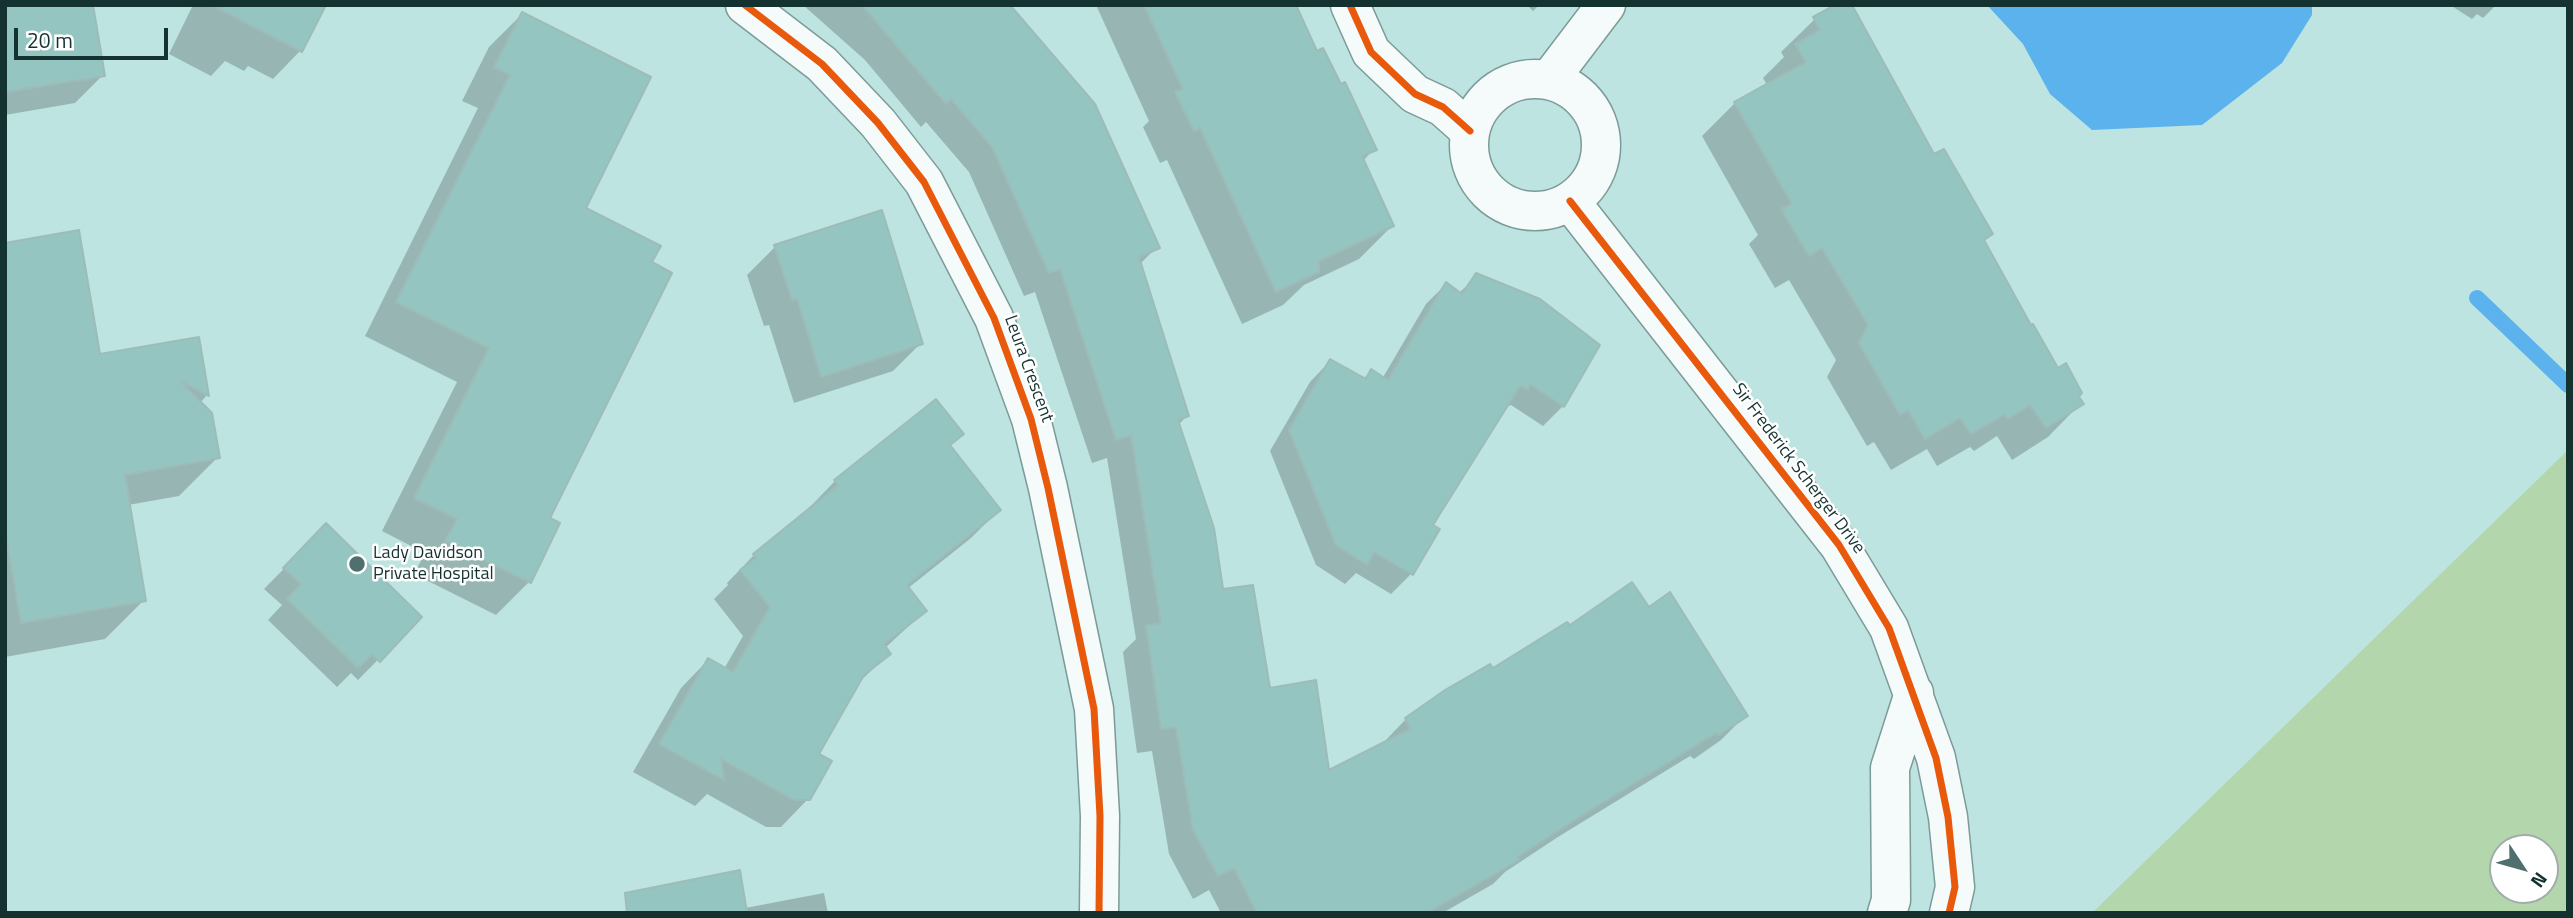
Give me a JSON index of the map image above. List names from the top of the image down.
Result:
{
  "streets": {
    "street": ["Leura Crescent", "Sir Frederick Scherger Drive"]
  },
  "places": ["Lady Davidson Private Hospital"],
  "scale_bar": "20 m",
  "north": "bottom right"
}
